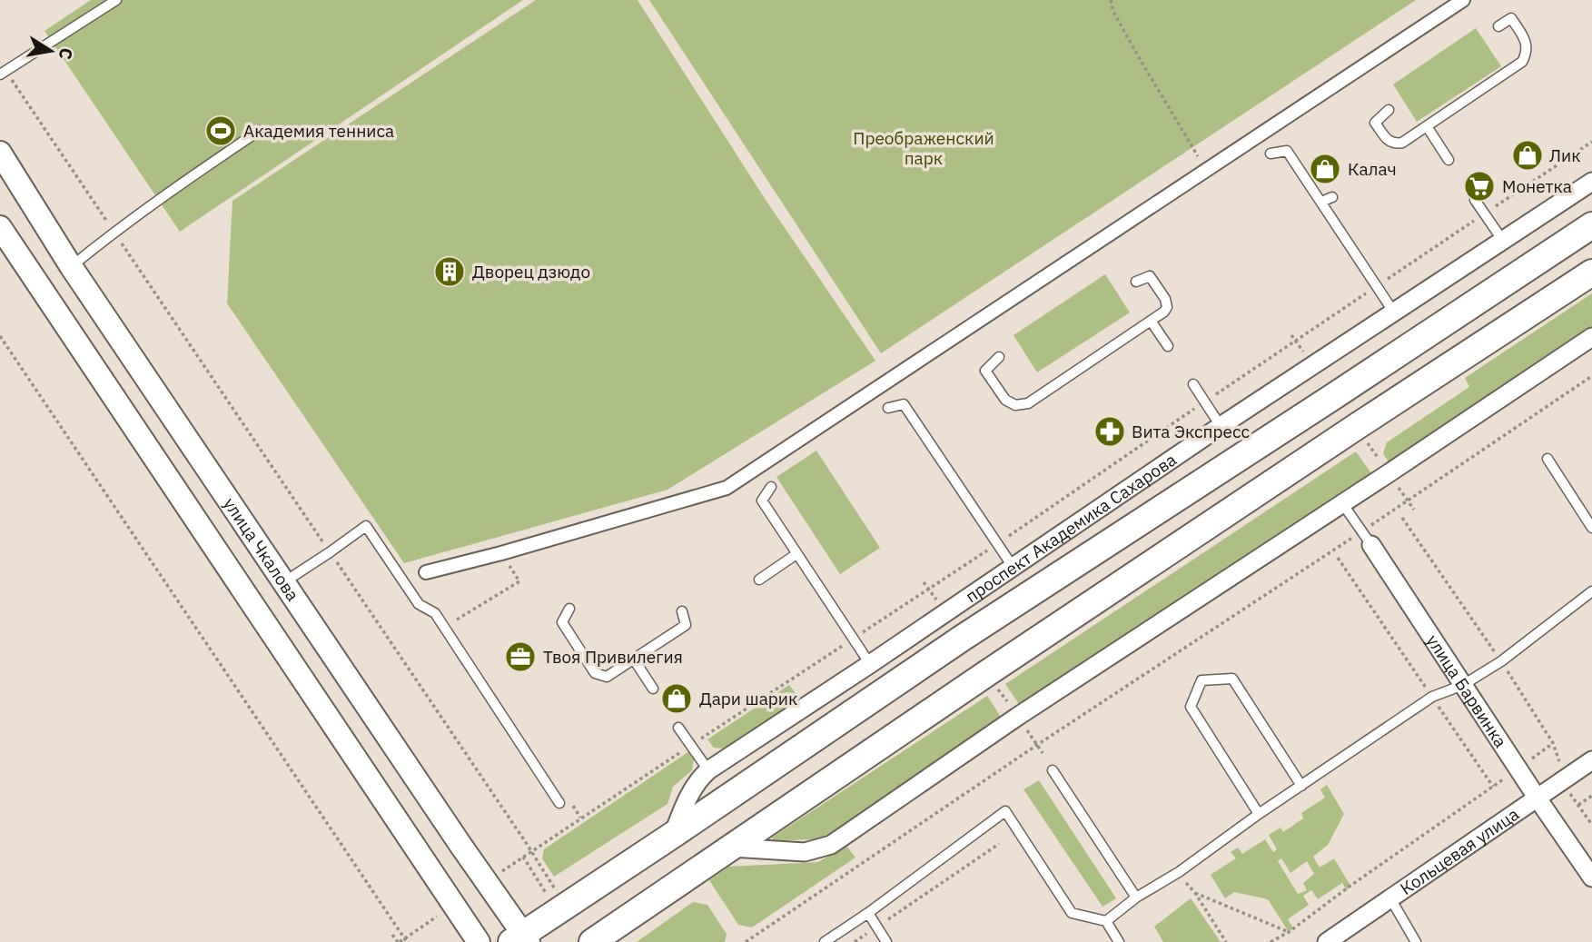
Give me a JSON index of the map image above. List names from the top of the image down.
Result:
{
  "streets": {
    "main road": ["проспект Академика Сахарова"],
    "street": ["улица Чкалова", "улица Барвинка", "Кольцевая улица"]
  },
  "crossings": [
    ["проспект Академика Сахарова", "улица Чкалова"],
    ["улица Барвинка", "Кольцевая улица"]
  ],
  "parks": ["Преображенский парк"],
  "places": {
    "sports": ["Академия тенниса"],
    "shop": ["Лик", "Калач", "Дари шарик"],
    "supermarket": ["Монетка"],
    "building": ["Дворец дзюдо"],
    "pharmacy": ["Вита Экспресс"],
    "office": ["Твоя Привилегия"]
  },
  "north": "right"
}
